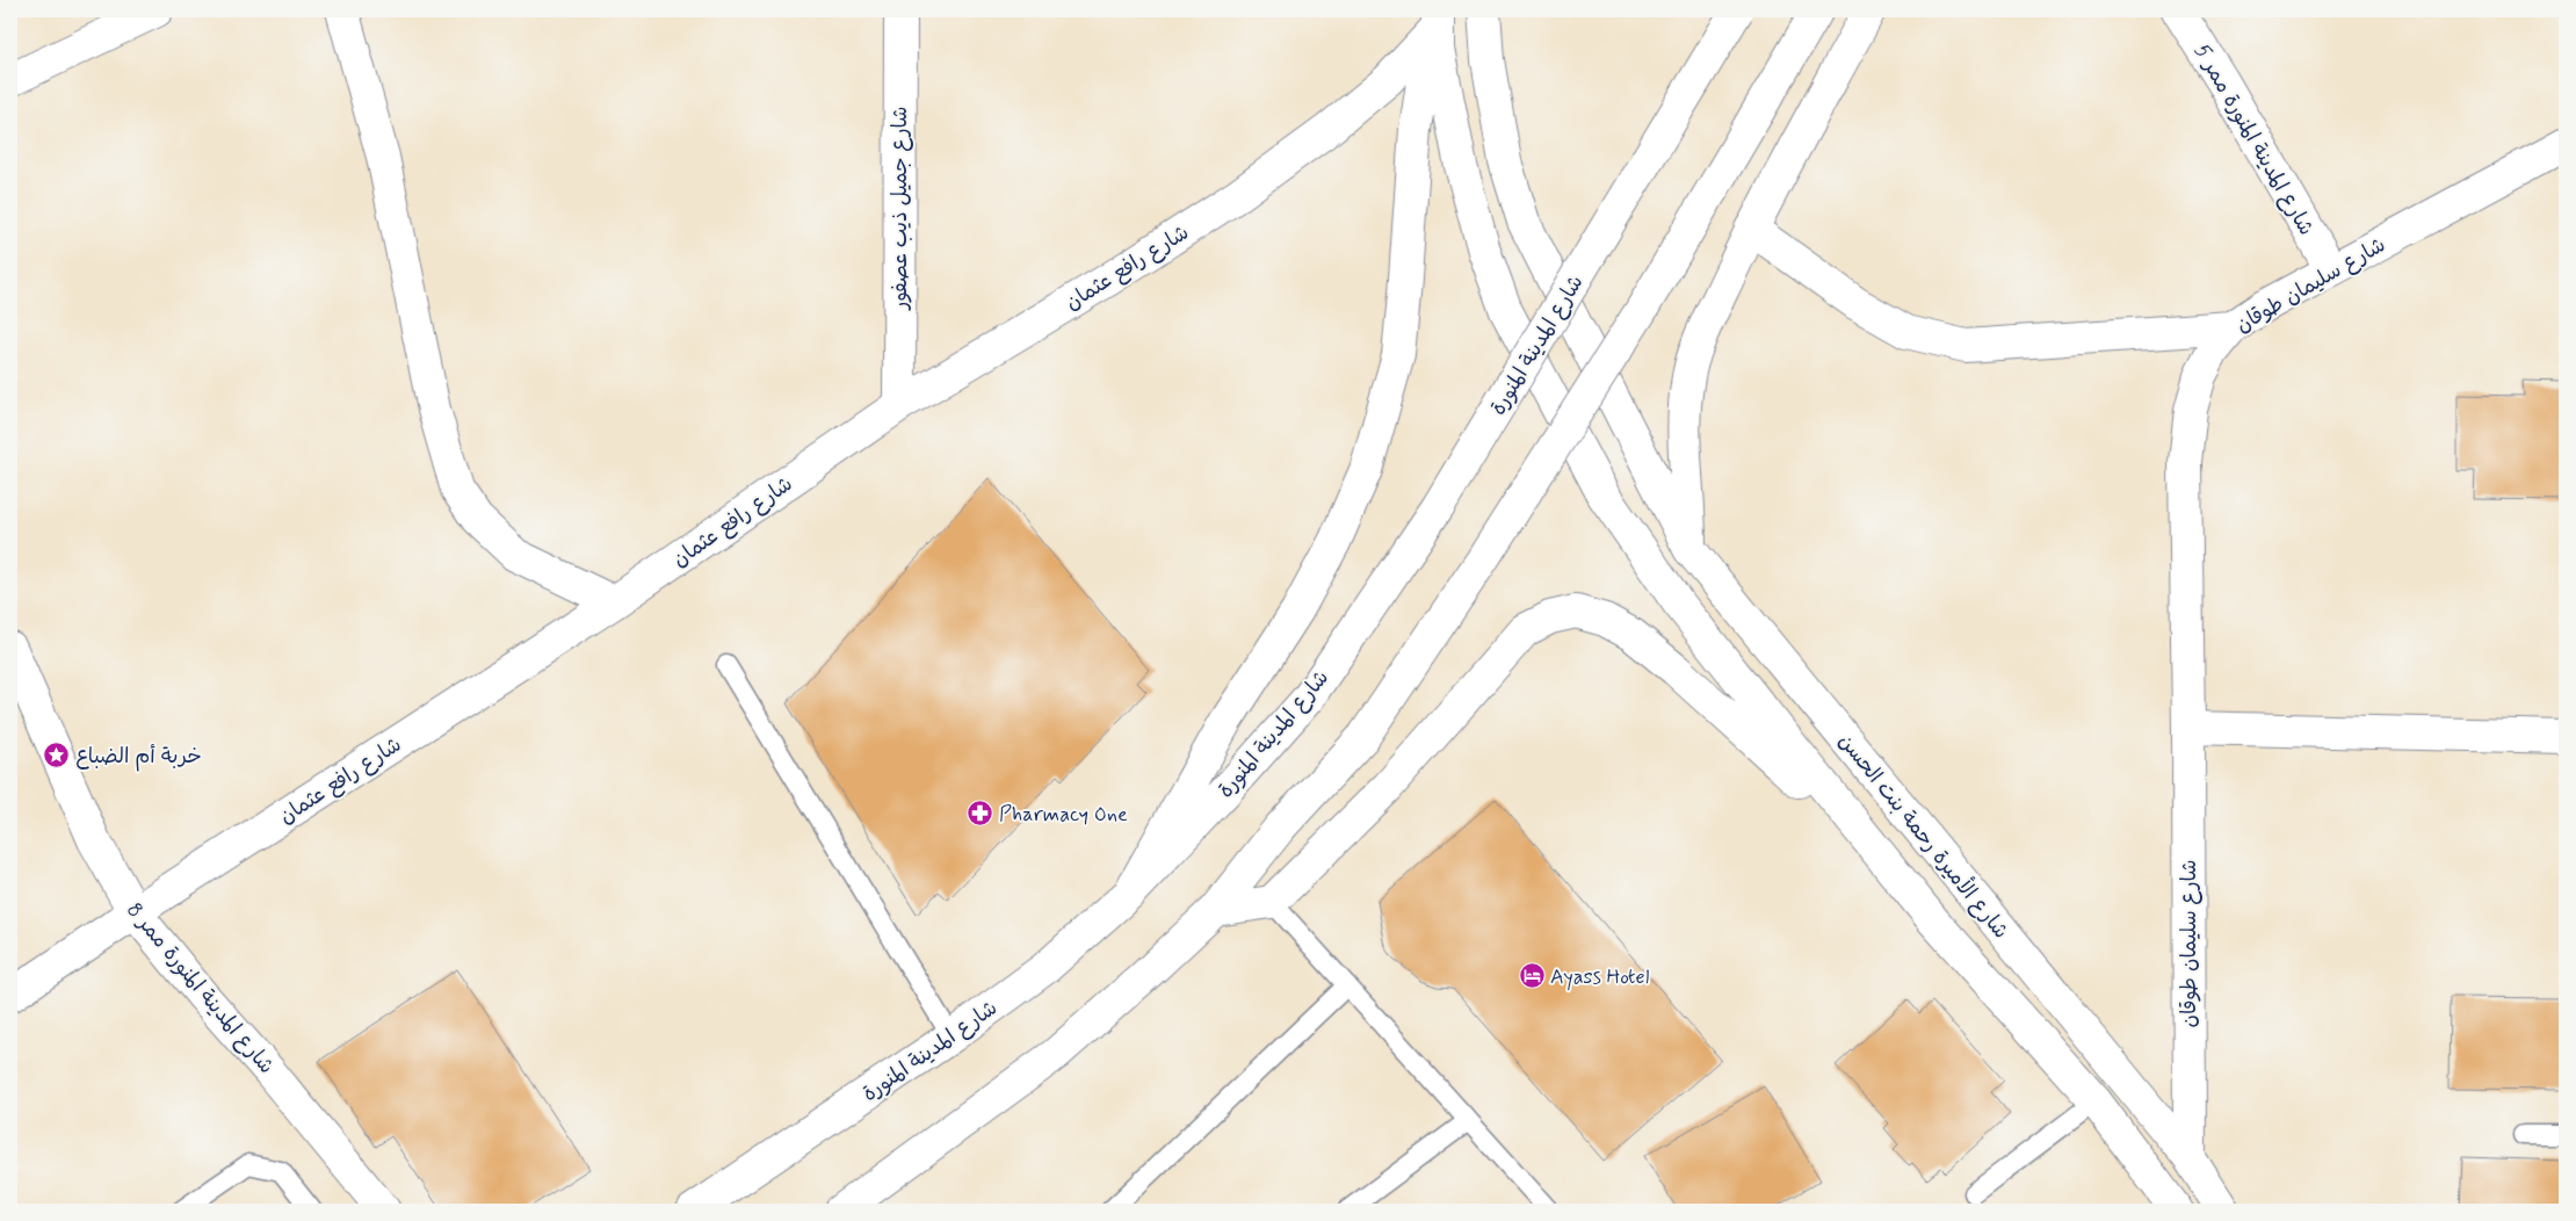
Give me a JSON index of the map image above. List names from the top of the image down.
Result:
{
  "streets": {
    "street": [
      "شارع المدينة المنورة ممر 5",
      "شارع جميل ذيب عصفور",
      "شارع رافع عثمان",
      "شارع سليمان طوقان",
      "شارع المدينة المنورة",
      "شارع الأميرة رحمة بنت الحسن",
      "شارع المدينة المنورة ممر 8"
    ]
  },
  "crossings": [
    ["شارع المدينة المنورة ممر 5", "شارع سليمان طوقان"],
    ["شارع جميل ذيب عصفور", "شارع رافع عثمان"],
    ["شارع رافع عثمان", "شارع الأميرة رحمة بنت الحسن"],
    ["شارع رافع عثمان", "شارع المدينة المنورة ممر 8"],
    ["شارع سليمان طوقان", "شارع الأميرة رحمة بنت الحسن"]
  ],
  "places": {
    "place": ["خربة أم الضباع"],
    "pharmacy": ["Pharmacy One"],
    "hotel": ["Ayass Hotel"]
  }
}
